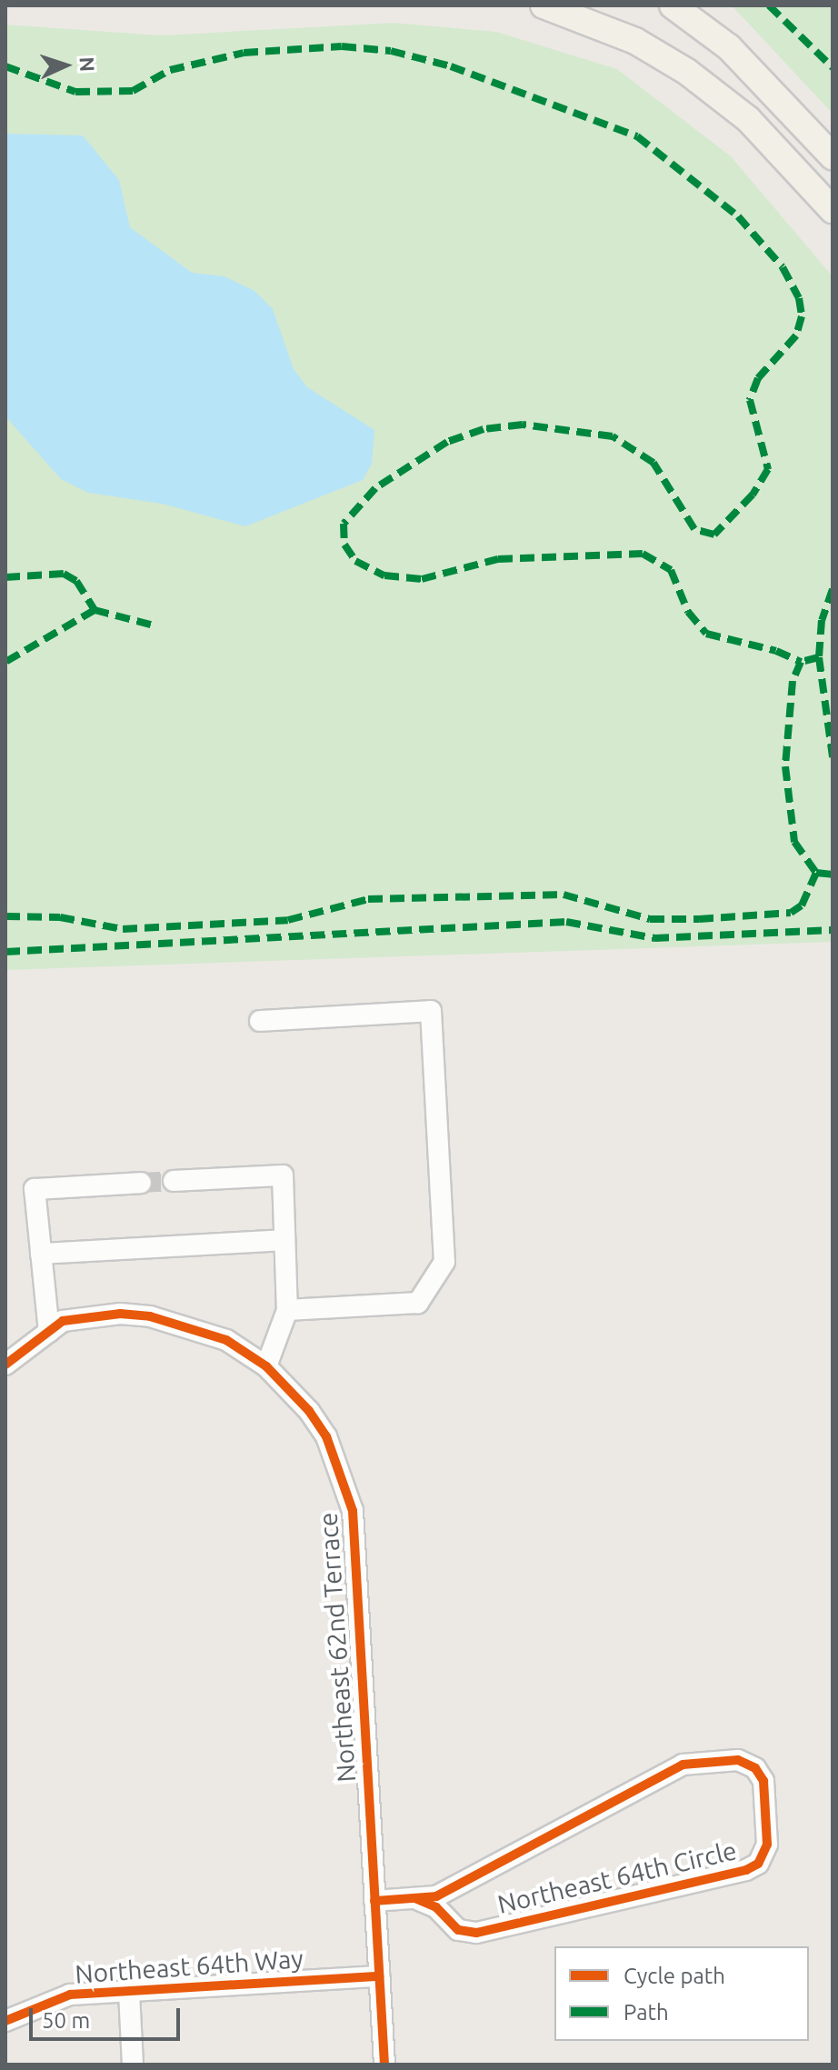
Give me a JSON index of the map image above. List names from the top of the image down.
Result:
{
  "streets": {
    "street": ["Northeast 62nd Terrace", "Northeast 64th Circle", "Northeast 64th Way"]
  },
  "crossings": [
    ["Northeast 62nd Terrace", "Northeast 64th Circle"],
    ["Northeast 62nd Terrace", "Northeast 64th Way"]
  ],
  "legend": ["Cycle path", "Path"],
  "scale_bar": "50 m",
  "north": "right"
}
